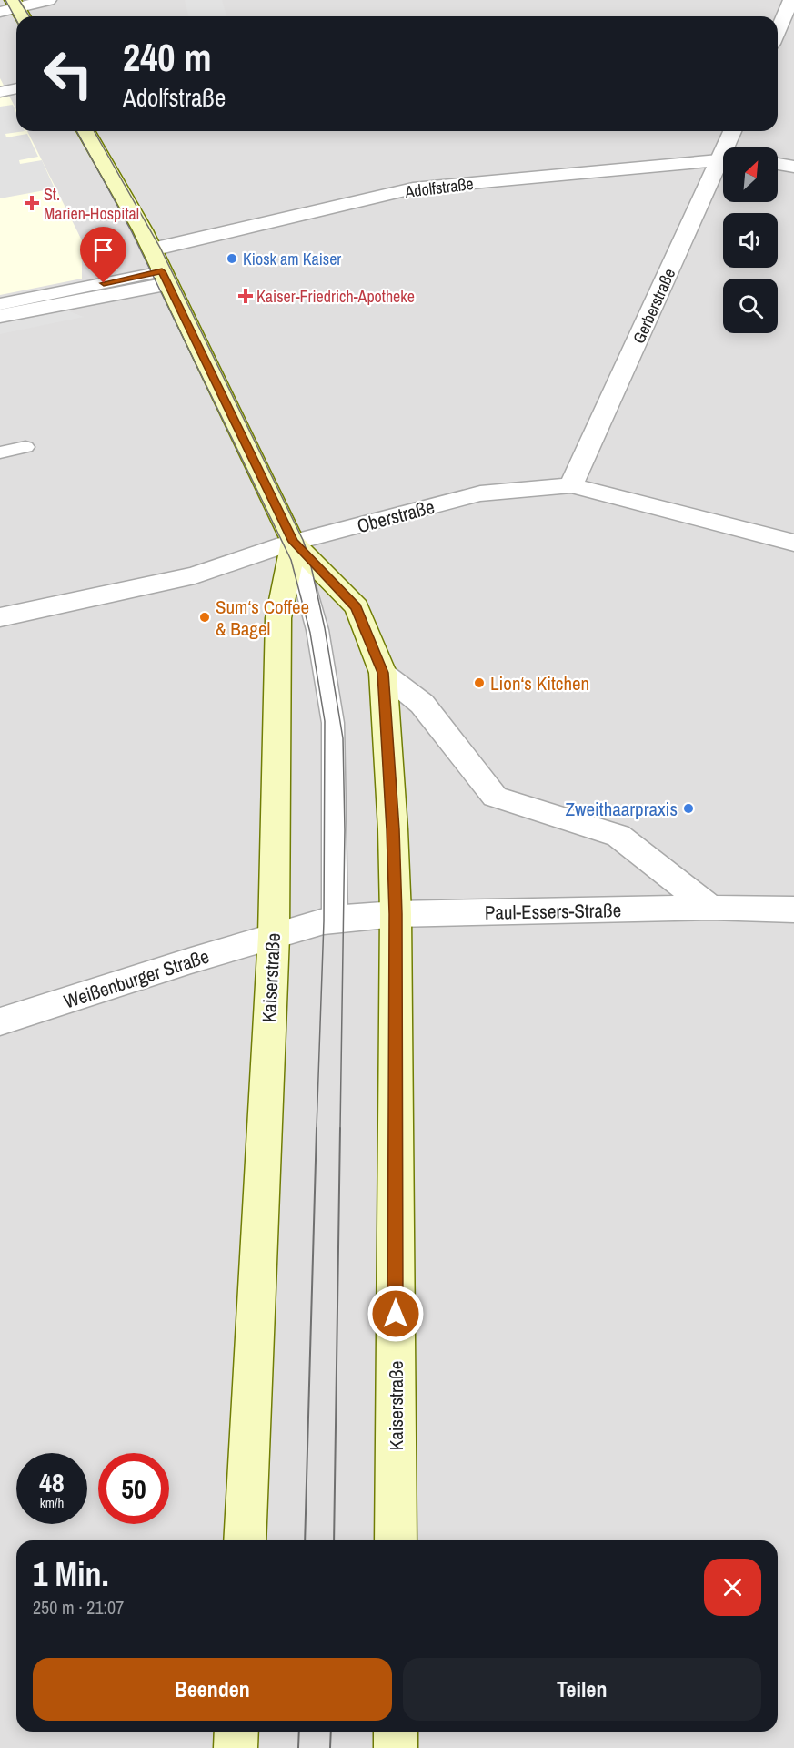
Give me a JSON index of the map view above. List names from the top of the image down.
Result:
{
  "streets": {
    "main road": ["Kaiserstraße"],
    "street": [
      "Adolfstraße",
      "Gerberstraße",
      "Oberstraße",
      "Paul-Essers-Straße",
      "Weißenburger Straße"
    ]
  },
  "crossings": [
    ["Adolfstraße", "Kaiserstraße"],
    ["Gerberstraße", "Oberstraße"],
    ["Oberstraße", "Kaiserstraße"],
    ["Paul-Essers-Straße", "Kaiserstraße"],
    ["Paul-Essers-Straße", "Weißenburger Straße"],
    ["Kaiserstraße", "Weißenburger Straße"]
  ],
  "places": {
    "health": ["St. Marien-Hospital", "Kaiser-Friedrich-Apotheke"],
    "other": [
      "Kiosk am Kaiser",
      "Sum‘s Coffee & Bagel",
      "Lion‘s Kitchen",
      "Zweithaarpraxis"
    ]
  },
  "north": "top right",
  "page": {
    "turn": ["240 m", "Adolfstraße"],
    "speed": "48 km/h",
    "limit": "50",
    "heading": ["1 Min.", "250 m · 21:07"],
    "buttons": ["Beenden", "Teilen"]
  }
}
